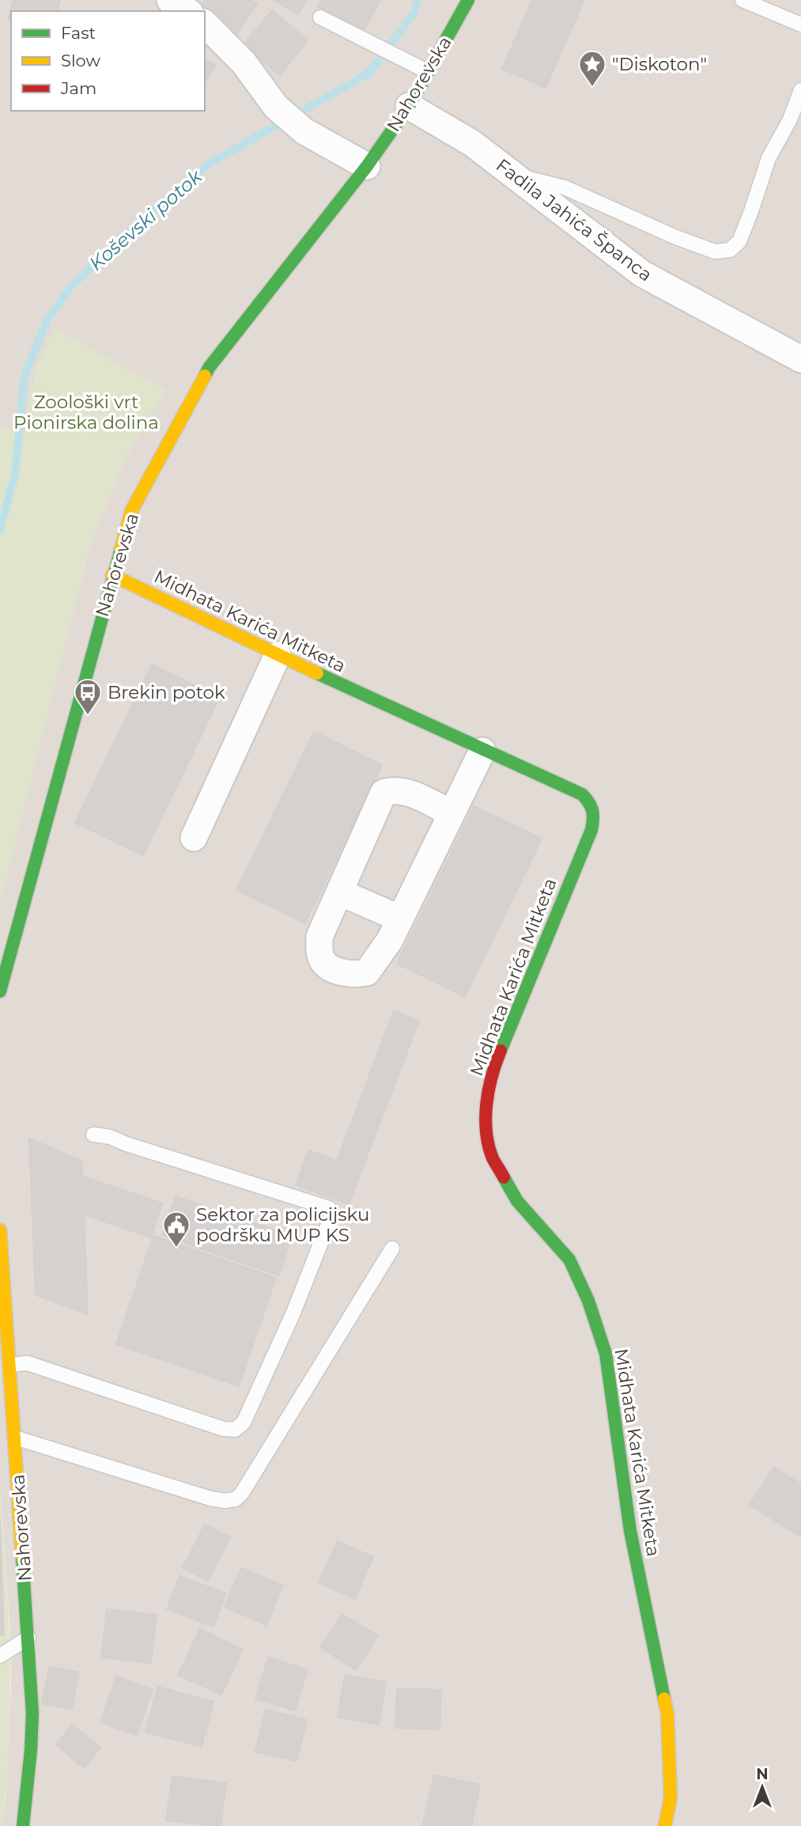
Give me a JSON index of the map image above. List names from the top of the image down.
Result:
{
  "streets": {
    "street": ["Nahorevska", "Fadila Jahića Španca", "Midhata Karića Mitketa"]
  },
  "crossings": [
    ["Nahorevska", "Fadila Jahića Španca"],
    ["Nahorevska", "Midhata Karića Mitketa"]
  ],
  "water": ["Koševski potok"],
  "parks": ["Zoološki vrt Pionirska dolina"],
  "places": {
    "place": ["\"Diskoton\""],
    "bus stop": ["Brekin potok"],
    "public building": ["Sektor za policijsku podršku MUP KS"]
  },
  "legend": ["Fast", "Slow", "Jam"],
  "north": "top"
}
